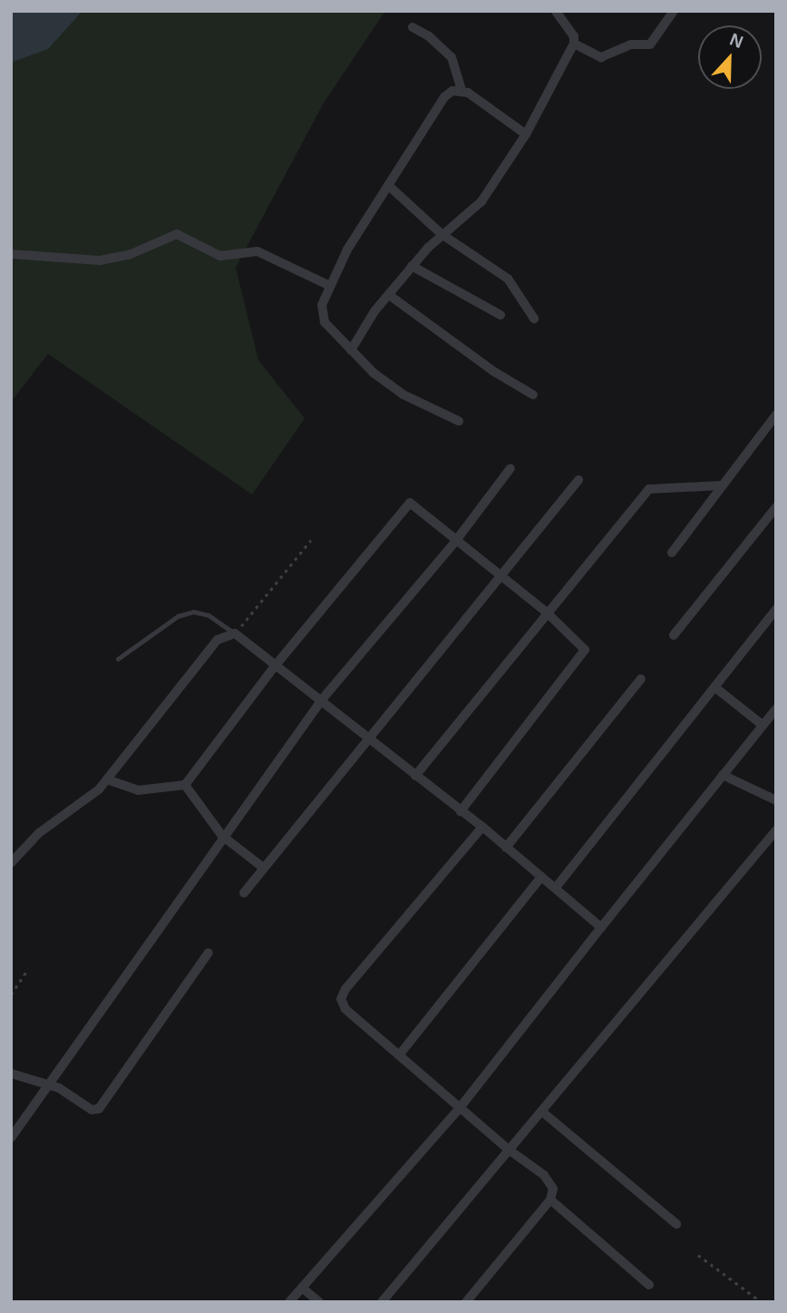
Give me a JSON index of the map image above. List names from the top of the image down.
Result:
{
  "north": "top"
}
